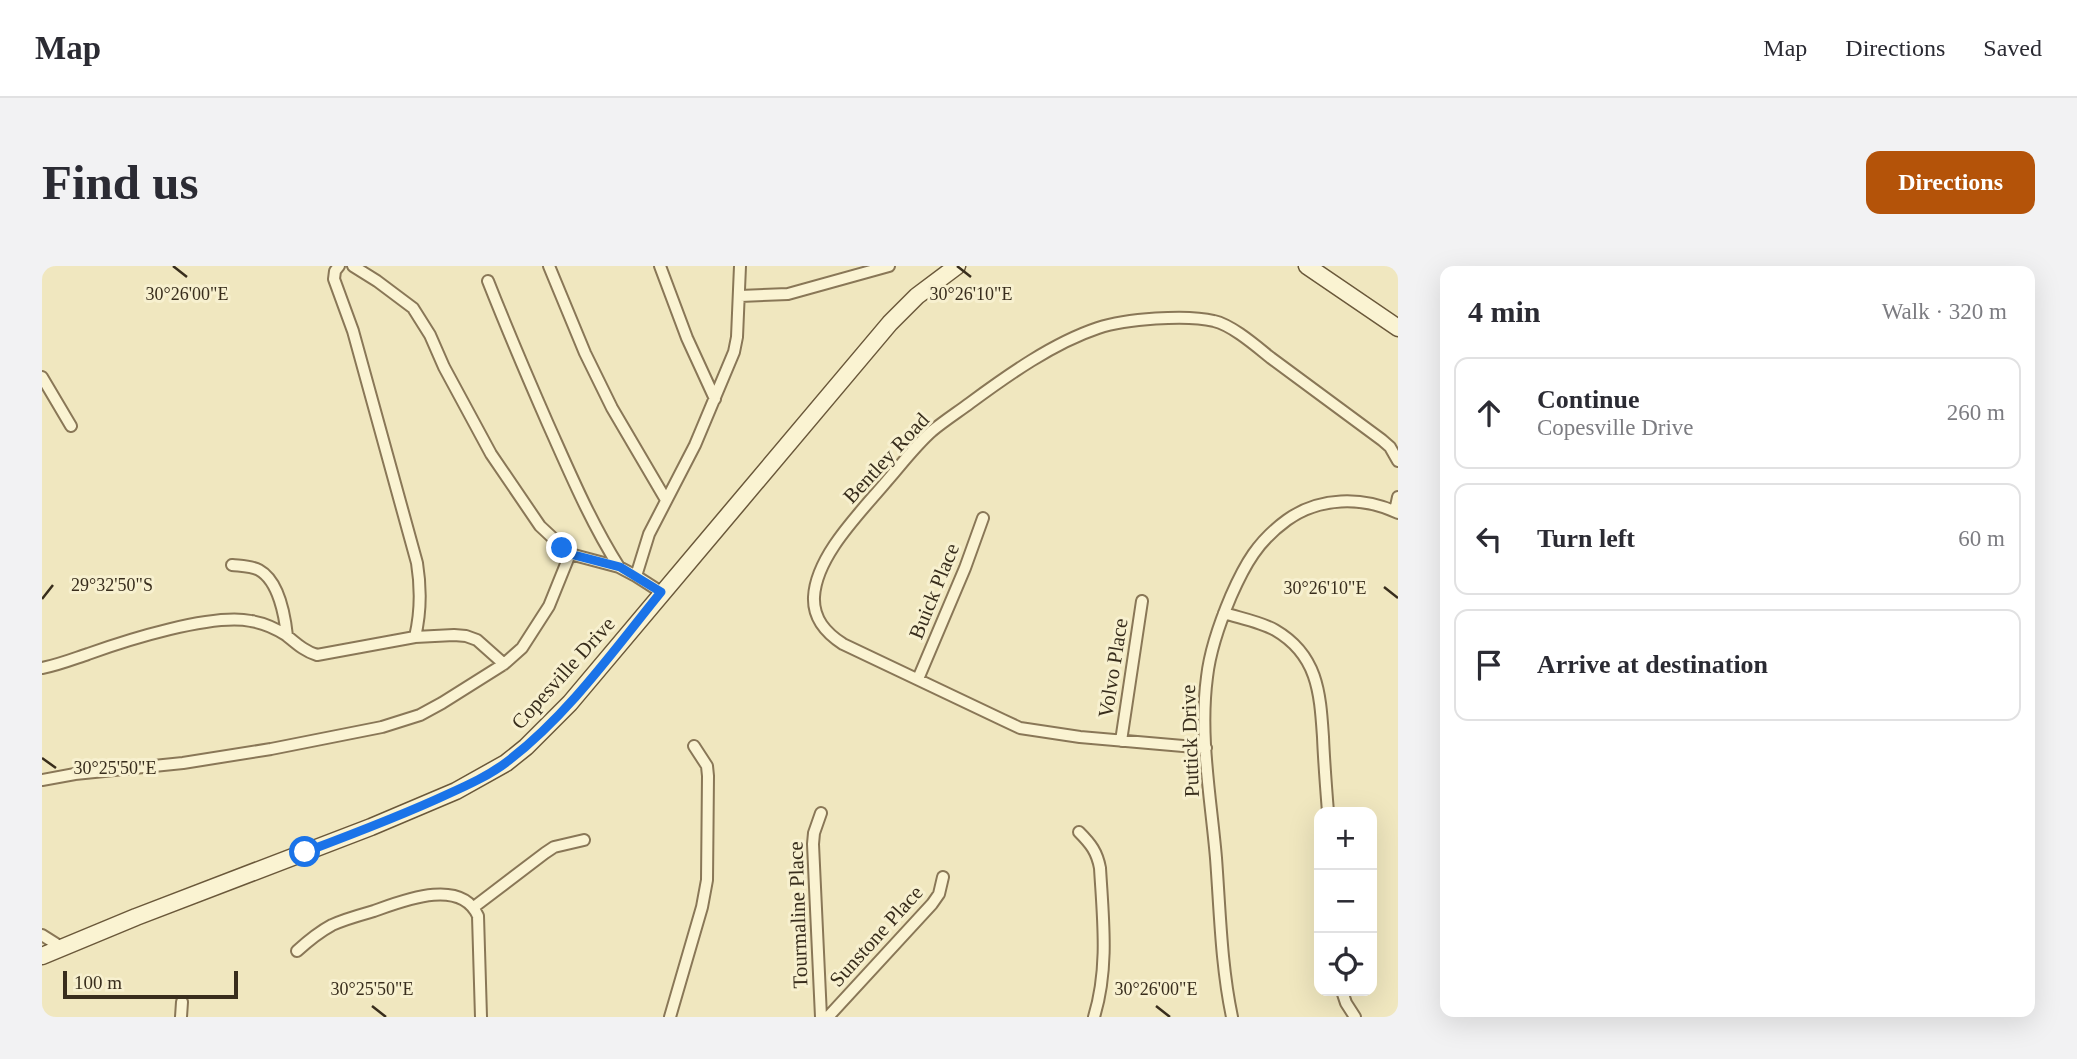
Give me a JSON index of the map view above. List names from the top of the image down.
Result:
{
  "streets": {
    "street": [
      "Bentley Road",
      "Buick Place",
      "Volvo Place",
      "Copesville Drive",
      "Puttick Drive",
      "Tourmaline Place",
      "Sunstone Place"
    ]
  },
  "crossings": [
    ["Bentley Road", "Buick Place"],
    ["Bentley Road", "Volvo Place"],
    ["Bentley Road", "Puttick Drive"]
  ],
  "scale_bar": "100 m",
  "page": {
    "header": "Map",
    "nav": ["Map", "Directions", "Saved"],
    "buttons": "Directions",
    "title": "Find us",
    "heading": ["4 min", "Walk · 320 m"],
    "list": [
      ["Continue", "Copesville Drive", "260 m"],
      ["Turn left", "60 m"],
      "Arrive at destination"
    ],
    "map_buttons": ["+", "−"],
    "scale": "100 m"
  },
  "coordinates": [
    "30°26'00\"E",
    "30°26'10\"E",
    "29°32'50\"S",
    "30°25'50\"E"
  ]
}
